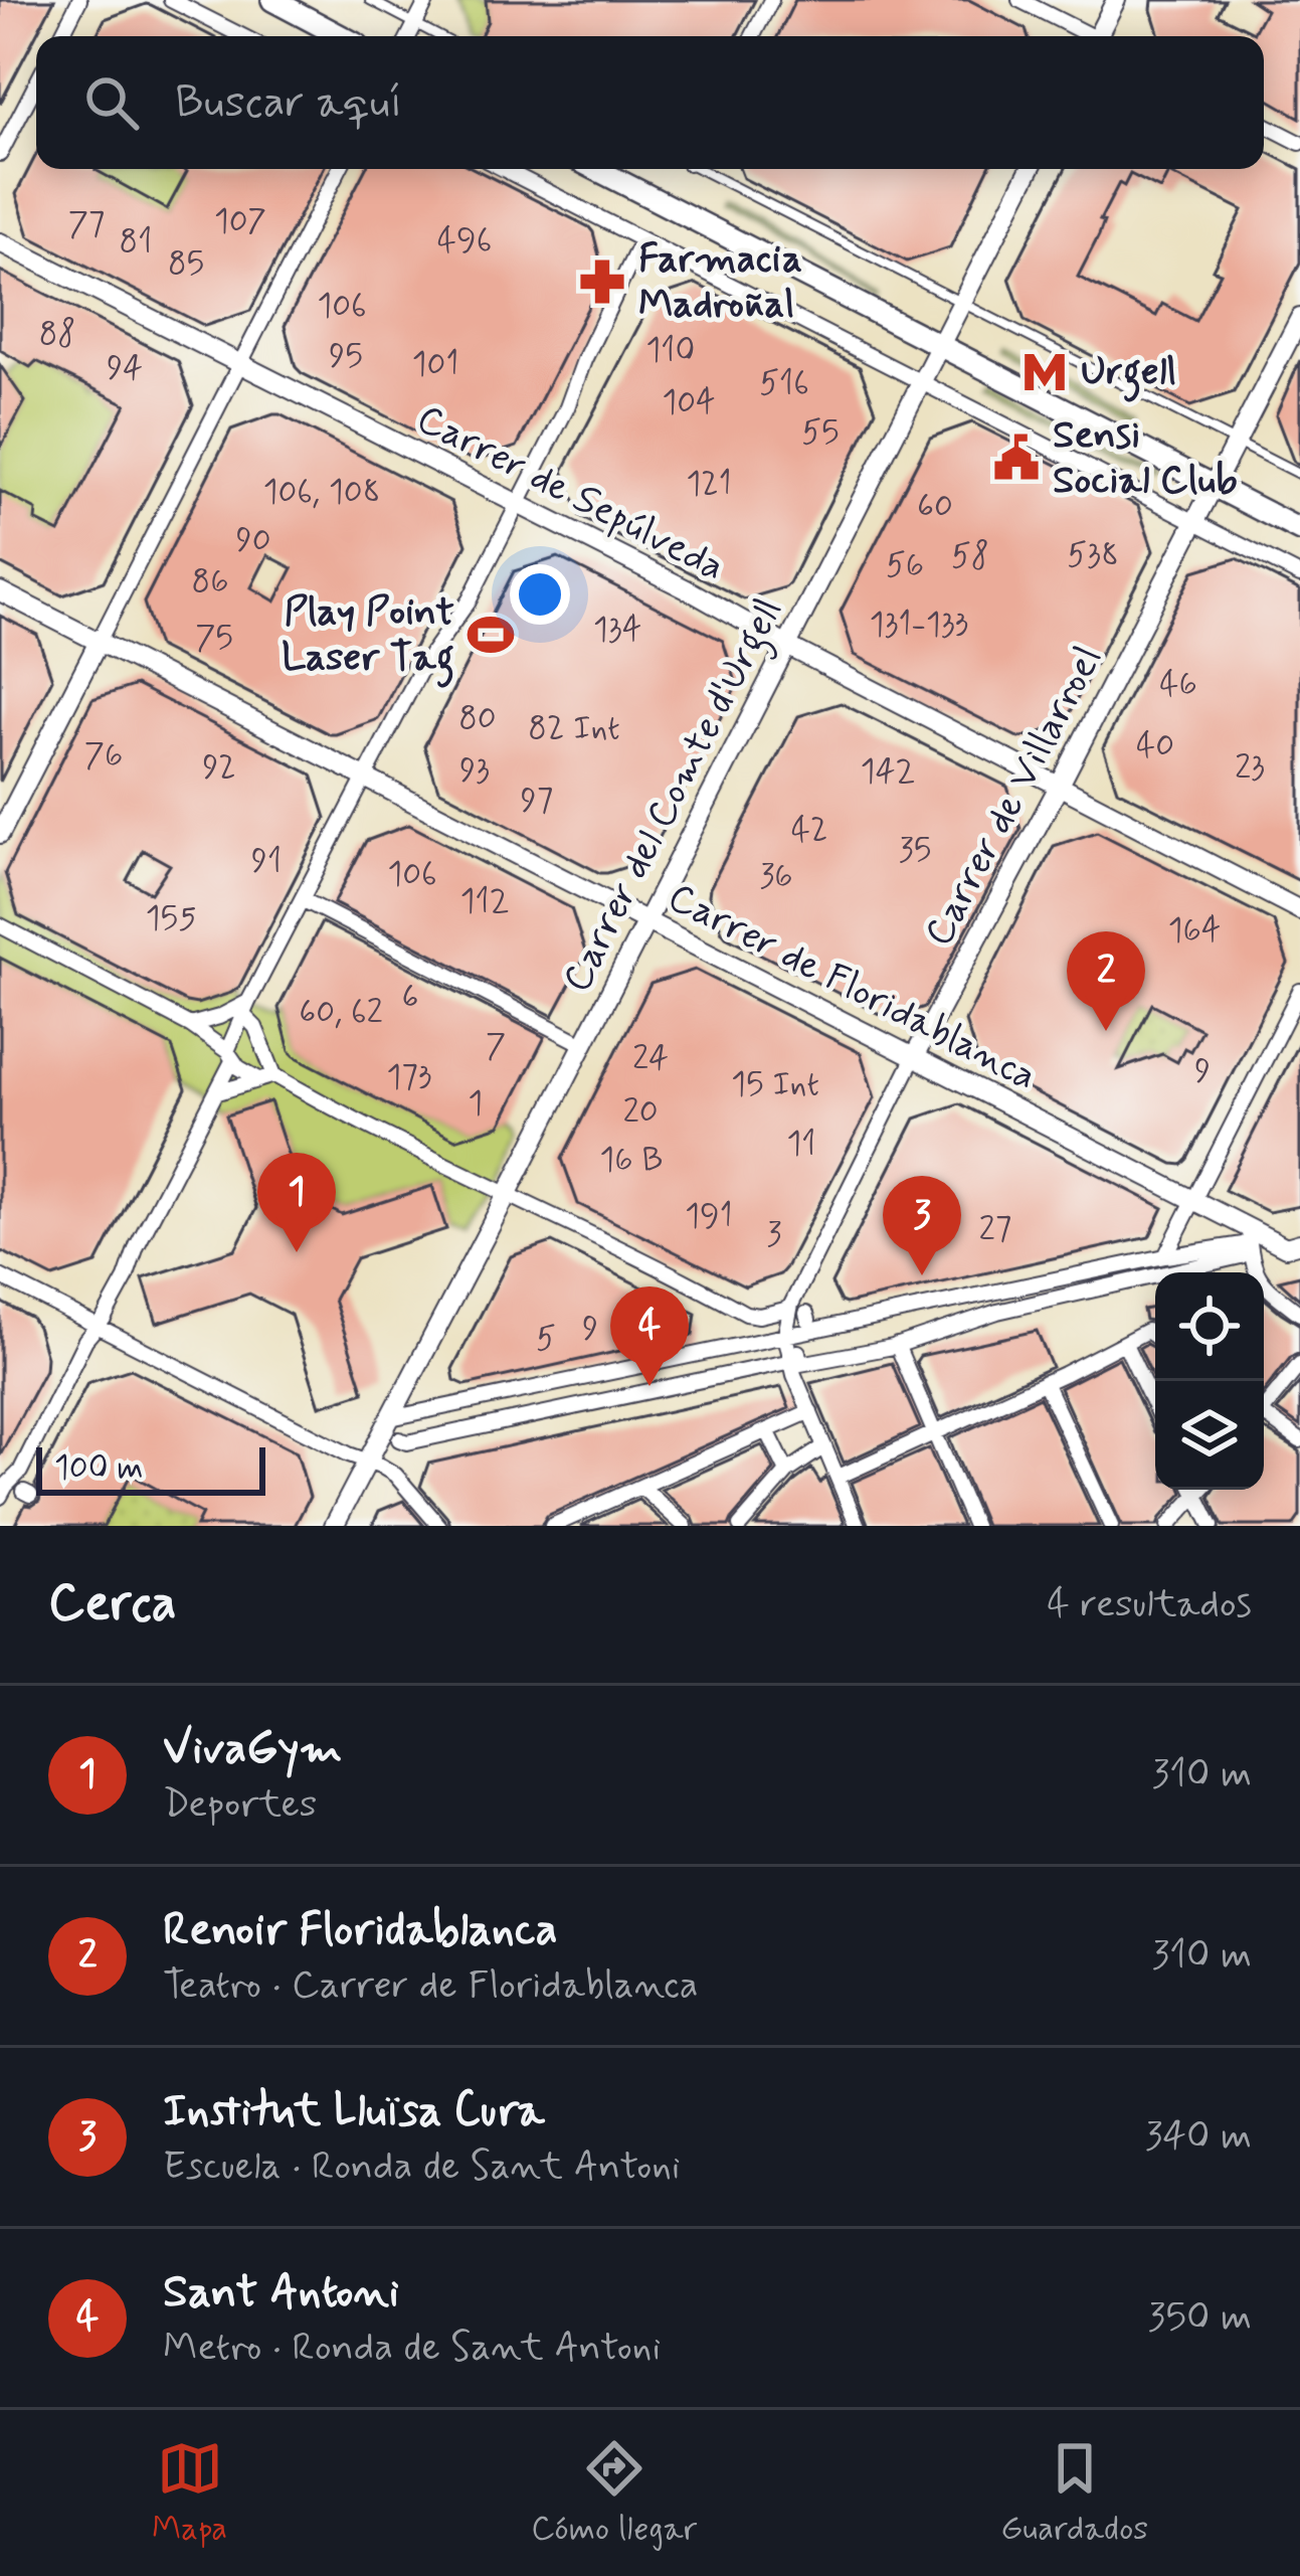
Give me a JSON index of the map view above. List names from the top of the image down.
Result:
{
  "streets": {
    "street": [
      "Carrer de Sepúlveda",
      "Carrer del Comte d'Urgell",
      "Carrer de Villarroel",
      "Carrer de Floridablanca"
    ]
  },
  "crossings": [
    ["Carrer de Sepúlveda", "Carrer del Comte d'Urgell"],
    ["Carrer de Sepúlveda", "Carrer de Villarroel"],
    ["Carrer del Comte d'Urgell", "Carrer de Floridablanca"],
    ["Carrer de Villarroel", "Carrer de Floridablanca"]
  ],
  "places": {
    "pharmacy": ["Farmacia Madroñal"],
    "metro station": ["Urgell"],
    "public building": ["Sensi Social Club"],
    "sports": ["Play Point Laser Tag"]
  },
  "house_numbers": [
    "107",
    "77",
    "496",
    "81",
    "85",
    "106",
    "88",
    "110",
    "95",
    "101",
    "94",
    "516",
    "104",
    "55",
    "121",
    "106, 108",
    "60",
    "90",
    "538",
    "58",
    "56",
    "86",
    "131-133",
    "134",
    "75",
    "46",
    "80",
    "82 Int",
    "40",
    "76",
    "92",
    "23",
    "93",
    "142",
    "97",
    "42",
    "35",
    "91",
    "106",
    "36",
    "112",
    "155",
    "164",
    "6",
    "60, 62",
    "7",
    "24",
    "9",
    "173",
    "15 Int",
    "1",
    "20",
    "11",
    "16 B",
    "191",
    "27",
    "3",
    "9",
    "5"
  ],
  "scale_bar": "100 m",
  "page": {
    "search": "Buscar aquí",
    "pins": [
      "2",
      "1",
      "3",
      "4"
    ],
    "scale": "100 m",
    "heading": ["Cerca", "4 resultados"],
    "list": [
      {
        "mark": "1",
        "name": "VivaGym",
        "note": "Deportes",
        "value": "310 m"
      },
      {
        "mark": "2",
        "name": "Renoir Floridablanca",
        "note": "Teatro · Carrer de Floridablanca",
        "value": "310 m"
      },
      {
        "mark": "3",
        "name": "Institut Lluïsa Cura",
        "note": "Escuela · Ronda de Sant Antoni",
        "value": "340 m"
      },
      {
        "mark": "4",
        "name": "Sant Antoni",
        "note": "Metro · Ronda de Sant Antoni",
        "value": "350 m"
      }
    ],
    "nav": ["Mapa", "Cómo llegar", "Guardados"]
  }
}
